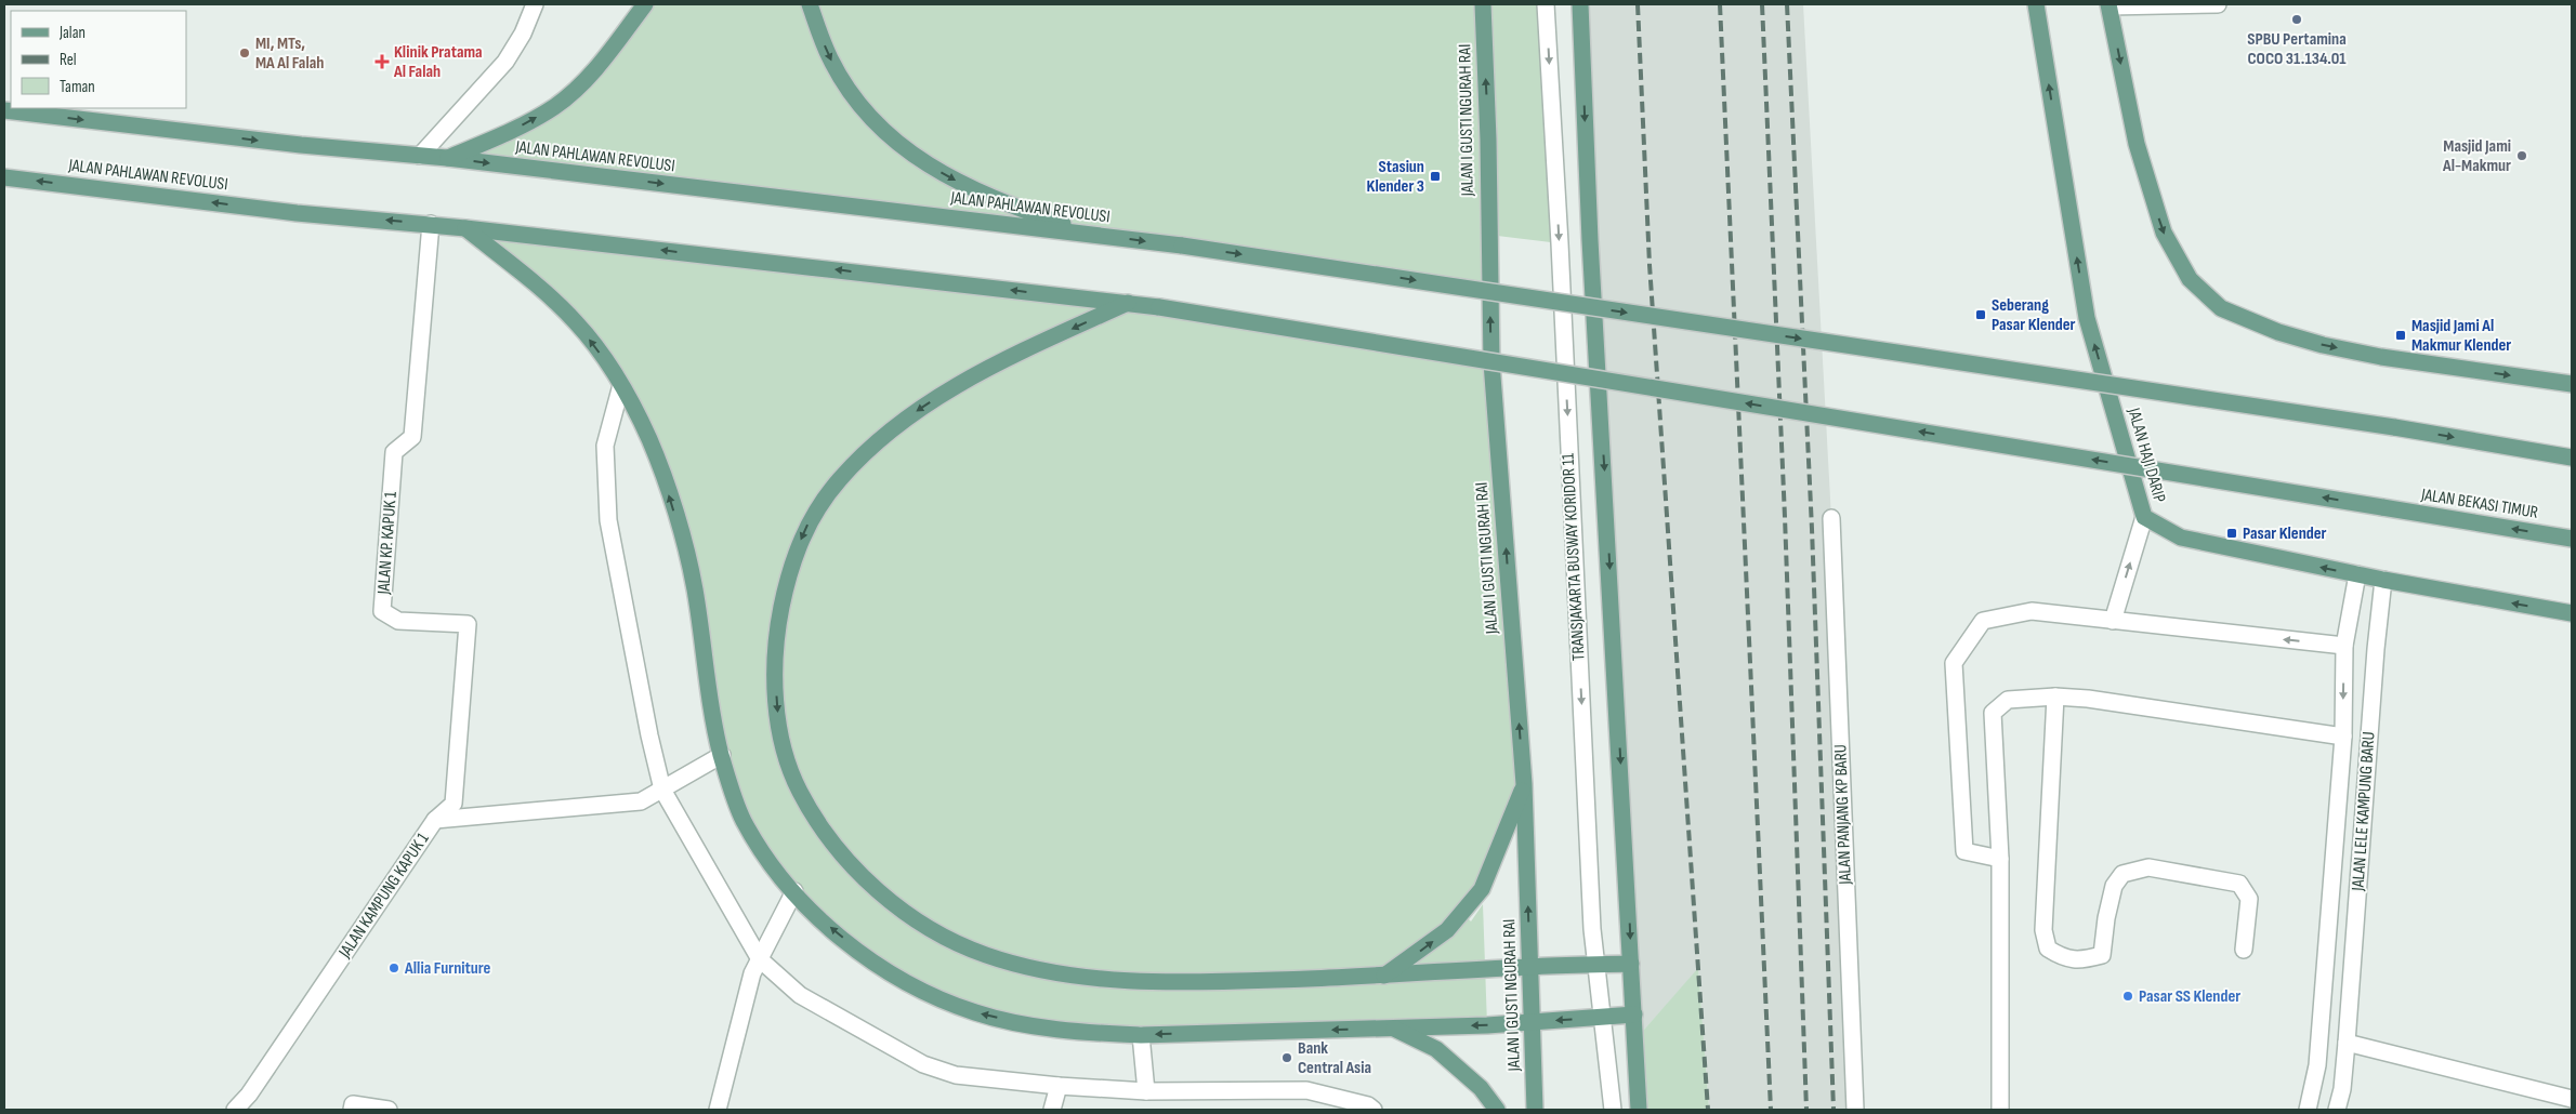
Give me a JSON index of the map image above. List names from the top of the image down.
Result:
{
  "streets": {
    "main road": [
      "JALAN I GUSTI NGURAH RAI",
      "JALAN PAHLAWAN REVOLUSI",
      "JALAN HAJI DARIP",
      "JALAN BEKASI TIMUR"
    ],
    "street": [
      "JALAN KP. KAPUK 1",
      "TRANSJAKARTA BUSWAY KORIDOR 11",
      "JALAN LELE KAMPUNG BARU",
      "JALAN PANJANG KP BARU",
      "JALAN KAMPUNG KAPUK 1"
    ]
  },
  "crossings": [
    ["JALAN I GUSTI NGURAH RAI", "JALAN PAHLAWAN REVOLUSI"],
    ["JALAN I GUSTI NGURAH RAI", "JALAN BEKASI TIMUR"],
    ["JALAN PAHLAWAN REVOLUSI", "JALAN BEKASI TIMUR"],
    ["JALAN PAHLAWAN REVOLUSI", "JALAN KP. KAPUK 1"],
    ["JALAN HAJI DARIP", "JALAN LELE KAMPUNG BARU"],
    ["JALAN KP. KAPUK 1", "JALAN KAMPUNG KAPUK 1"]
  ],
  "one_way": ["JALAN HAJI DARIP", "JALAN BEKASI TIMUR", "TRANSJAKARTA BUSWAY KORIDOR 11"],
  "places": {
    "other": [
      "SPBU Pertamina COCO 31.134.01",
      "MI, MTs, MA Al Falah",
      "Masjid Jami Al-Makmur",
      "Allia Furniture",
      "Pasar SS Klender",
      "Bank Central Asia"
    ],
    "health": ["Klinik Pratama Al Falah"],
    "transit": [
      "Stasiun Klender 3",
      "Seberang Pasar Klender",
      "Masjid Jami Al Makmur Klender",
      "Pasar Klender"
    ]
  },
  "legend": ["Jalan", "Rel", "Taman"]
}
